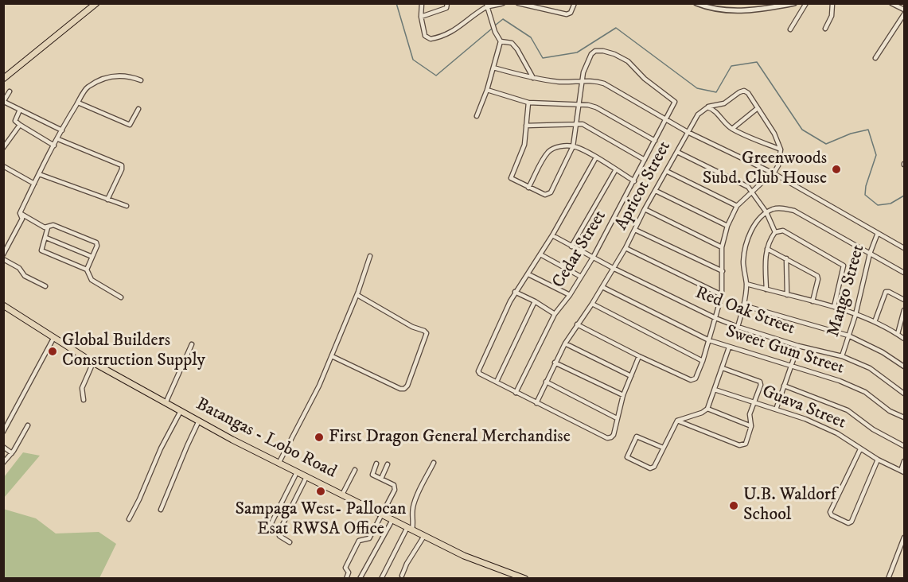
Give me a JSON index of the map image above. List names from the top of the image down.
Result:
{
  "streets": {
    "main road": ["Batangas - Lobo Road"],
    "street": [
      "Apricot Street",
      "Cedar Street",
      "Mango Street",
      "Red Oak Street",
      "Sweet Gum Street",
      "Guava Street"
    ]
  },
  "crossings": [
    ["Apricot Street", "Red Oak Street"],
    ["Apricot Street", "Sweet Gum Street"],
    ["Cedar Street", "Red Oak Street"],
    ["Mango Street", "Red Oak Street"]
  ],
  "places": [
    "Greenwoods Subd. Club House",
    "Global Builders Construction Supply",
    "First Dragon General Merchandise",
    "Sampaga West- Pallocan Esat RWSA Office",
    "U.B. Waldorf School"
  ]
}
